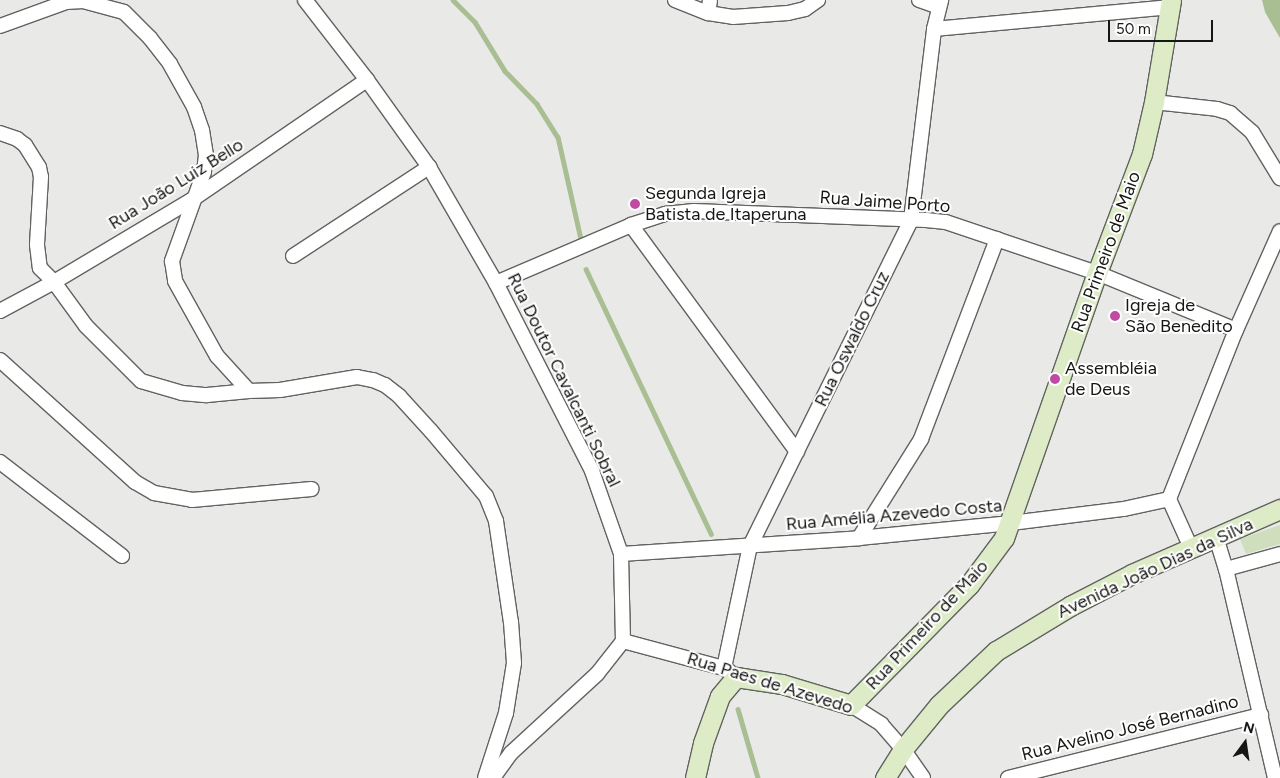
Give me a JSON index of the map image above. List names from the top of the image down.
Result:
{
  "streets": {
    "main road": [
      "Rua Primeiro de Maio",
      "Rua Oswaldo Cruz",
      "Avenida João Dias da Silva",
      "Rua Paes de Azevedo"
    ],
    "street": [
      "Rua João Luiz Bello",
      "Rua Jaime Porto",
      "Rua Doutor Cavalcanti Sobral",
      "Rua Amélia Azevedo Costa",
      "Rua Avelino José Bernadino"
    ]
  },
  "crossings": [
    ["Rua João Luiz Bello", "Rua Doutor Cavalcanti Sobral"],
    ["Rua Jaime Porto", "Rua Primeiro de Maio"],
    ["Rua Jaime Porto", "Rua Oswaldo Cruz"],
    ["Rua Jaime Porto", "Rua Doutor Cavalcanti Sobral"],
    ["Rua Primeiro de Maio", "Rua Amélia Azevedo Costa"],
    ["Rua Primeiro de Maio", "Rua Paes de Azevedo"],
    ["Rua Oswaldo Cruz", "Rua Amélia Azevedo Costa"],
    ["Rua Oswaldo Cruz", "Rua Paes de Azevedo"],
    ["Rua Doutor Cavalcanti Sobral", "Rua Amélia Azevedo Costa"],
    ["Rua Doutor Cavalcanti Sobral", "Rua Paes de Azevedo"],
    ["Avenida João Dias da Silva", "Rua Paes de Azevedo"]
  ],
  "places": ["Segunda Igreja Batista de Itaperuna", "Igreja de São Benedito", "Assembléia de Deus"],
  "scale_bar": "50 m",
  "north": "top"
}
